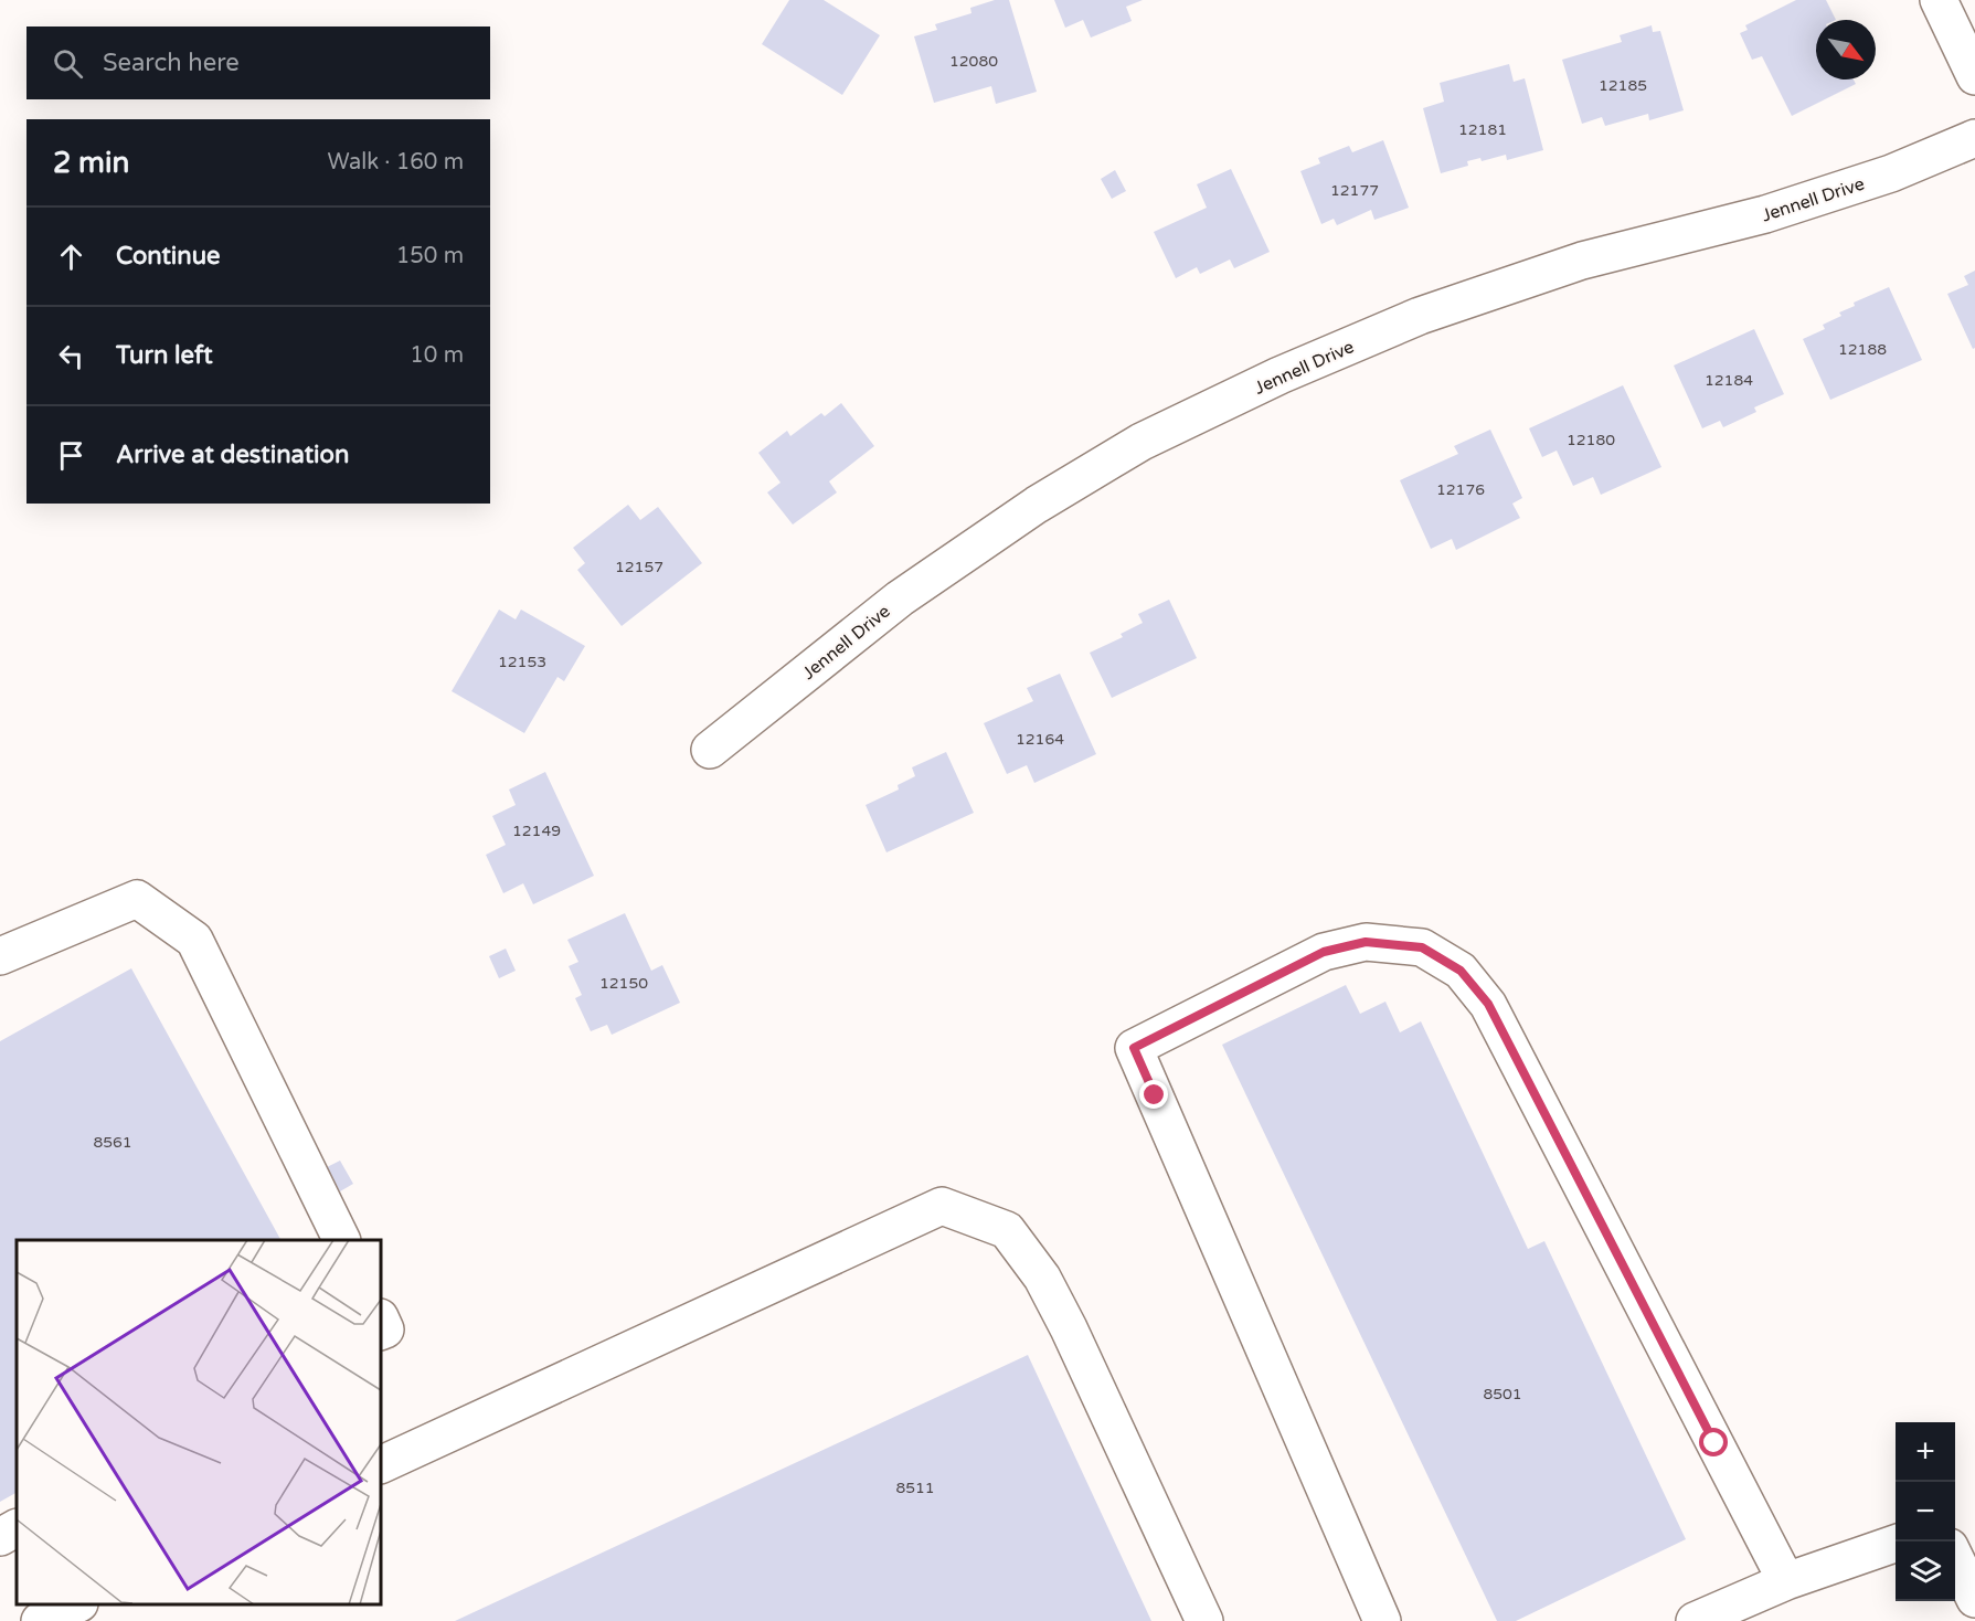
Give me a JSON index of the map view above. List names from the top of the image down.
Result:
{
  "streets": {
    "street": ["Jennell Drive"]
  },
  "house_numbers": [
    "12080",
    "12185",
    "12181",
    "12177",
    "12188",
    "12184",
    "12180",
    "12176",
    "12157",
    "12153",
    "12164",
    "12149",
    "12150",
    "8561",
    "8501",
    "8511"
  ],
  "north": "bottom right",
  "page": {
    "search": "Search here",
    "heading": ["2 min", "Walk · 160 m"],
    "list": [
      ["Continue", "150 m"],
      ["Turn left", "10 m"],
      "Arrive at destination"
    ],
    "map_buttons": ["+", "−"]
  }
}
